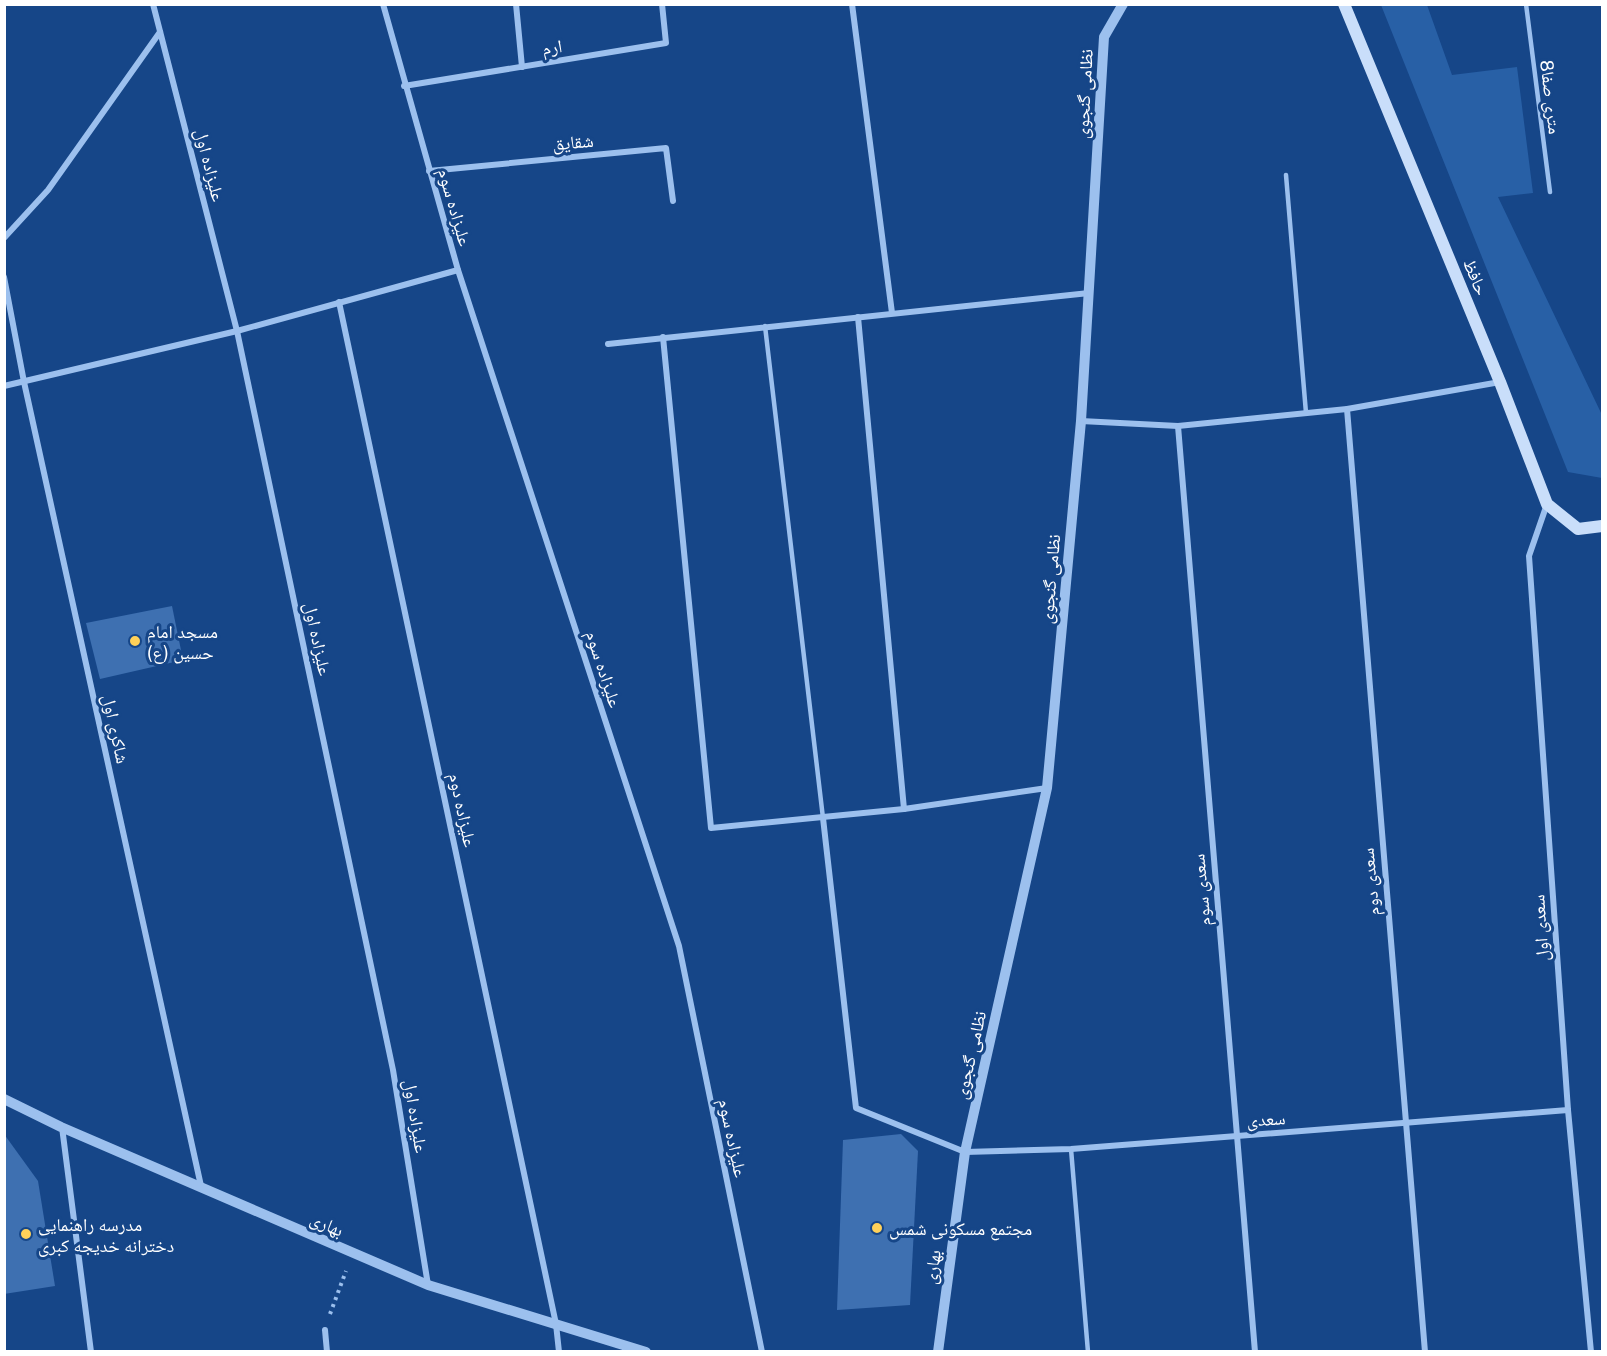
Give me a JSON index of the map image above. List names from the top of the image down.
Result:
{
  "streets": {
    "main road": ["حافظ"],
    "street": [
      "ارم",
      "نظامی گنجوی",
      "شقایق",
      "علیزاده اول",
      "علیزاده سوم",
      "شاکری اول",
      "علیزاده دوم",
      "سعدی دوم",
      "سعدی سوم",
      "سعدی اول",
      "سعدی",
      "بهاری"
    ],
    "lane": ["8متری صفا"]
  },
  "crossings": [
    ["ارم", "علیزاده سوم"],
    ["نظامی گنجوی", "سعدی"],
    ["نظامی گنجوی", "بهاری"],
    ["شقایق", "علیزاده سوم"],
    ["علیزاده اول", "بهاری"],
    ["حافظ", "سعدی اول"],
    ["شاکری اول", "بهاری"],
    ["علیزاده دوم", "بهاری"],
    ["سعدی دوم", "سعدی"],
    ["سعدی سوم", "سعدی"],
    ["سعدی اول", "سعدی"],
    ["سعدی", "بهاری"]
  ],
  "places": ["مسجد امام حسین (ع)", "مجتمع مسکونی شمس", "مدرسه راهنمایی دخترانه خدیجه کبری"]
}
